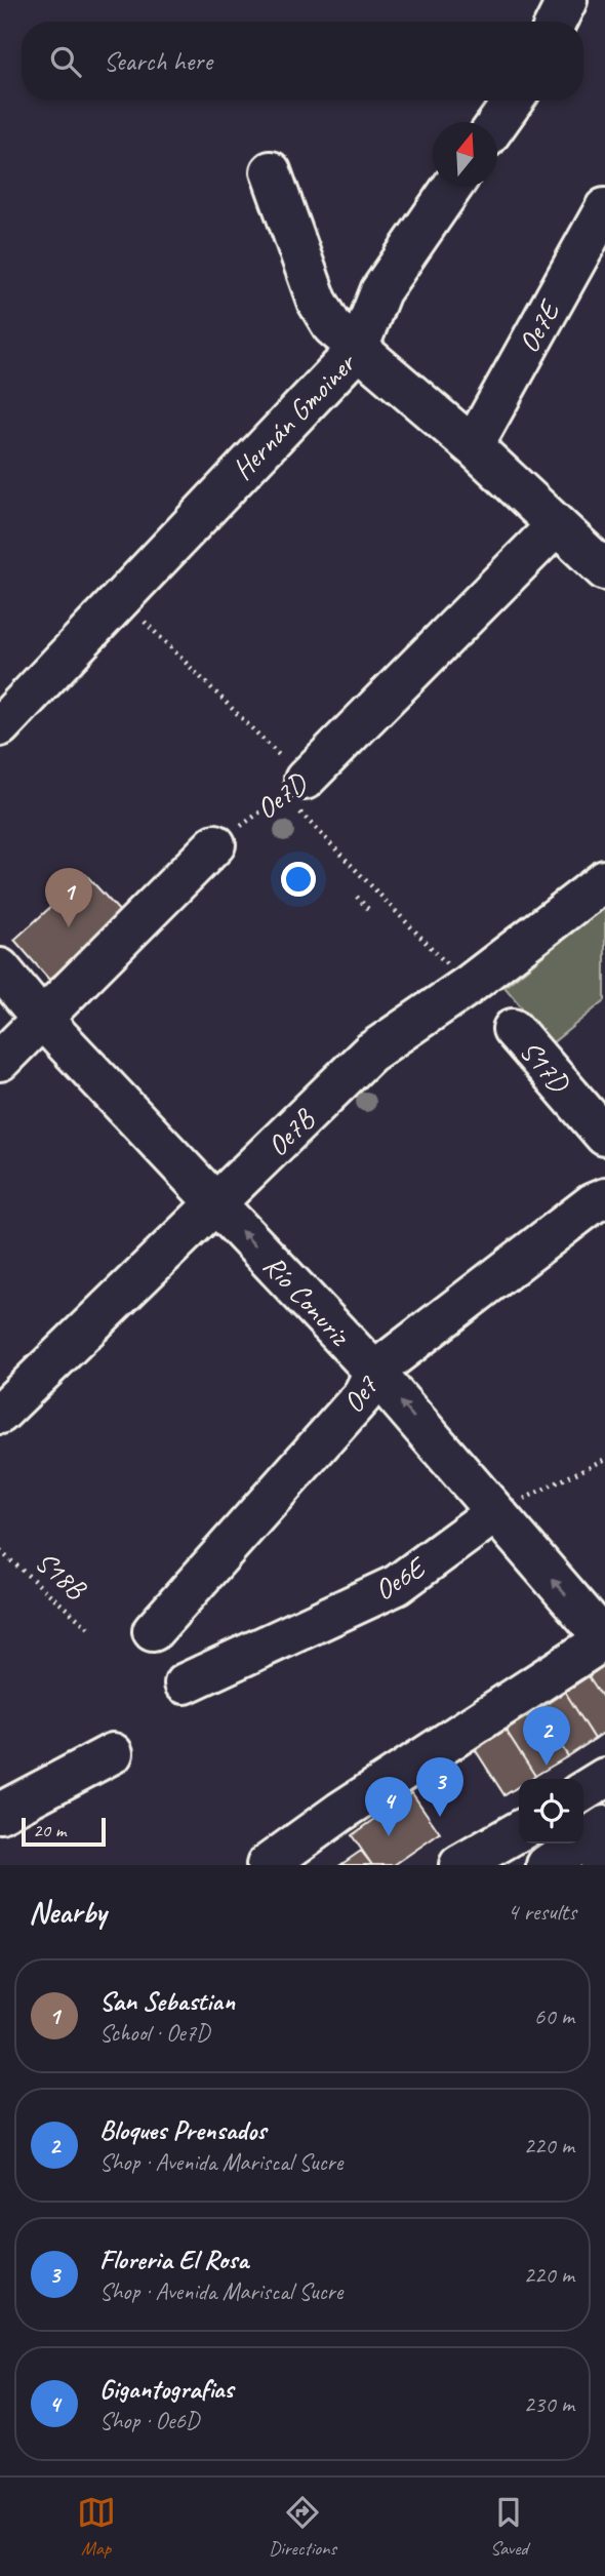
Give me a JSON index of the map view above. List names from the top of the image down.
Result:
{
  "streets": {
    "street": [
      "Oe7E",
      "Hernán Gmoiner",
      "Oe7D",
      "S17D",
      "Oe7B",
      "Río Conuriz",
      "Oe7",
      "Oe6E"
    ],
    "path": ["S18B"]
  },
  "crossings": [
    ["Oe7E", "Hernán Gmoiner"],
    ["Hernán Gmoiner", "Oe7D"],
    ["Oe7B", "Río Conuriz"],
    ["Río Conuriz", "Oe7"],
    ["Río Conuriz", "Oe6E"]
  ],
  "one_way": ["Río Conuriz"],
  "scale_bar": "20 m",
  "north": "top",
  "page": {
    "search": "Search here",
    "pins": [
      "1",
      "2",
      "3",
      "4"
    ],
    "scale": "20 m",
    "heading": ["Nearby", "4 results"],
    "list": [
      {
        "mark": "1",
        "name": "San Sebastian",
        "note": "School · Oe7D",
        "value": "60 m"
      },
      {
        "mark": "2",
        "name": "Bloques Prensados",
        "note": "Shop · Avenida Mariscal Sucre",
        "value": "220 m"
      },
      {
        "mark": "3",
        "name": "Floreria El Rosa",
        "note": "Shop · Avenida Mariscal Sucre",
        "value": "220 m"
      },
      {
        "mark": "4",
        "name": "Gigantografias",
        "note": "Shop · Oe6D",
        "value": "230 m"
      }
    ],
    "nav": ["Map", "Directions", "Saved"]
  }
}
